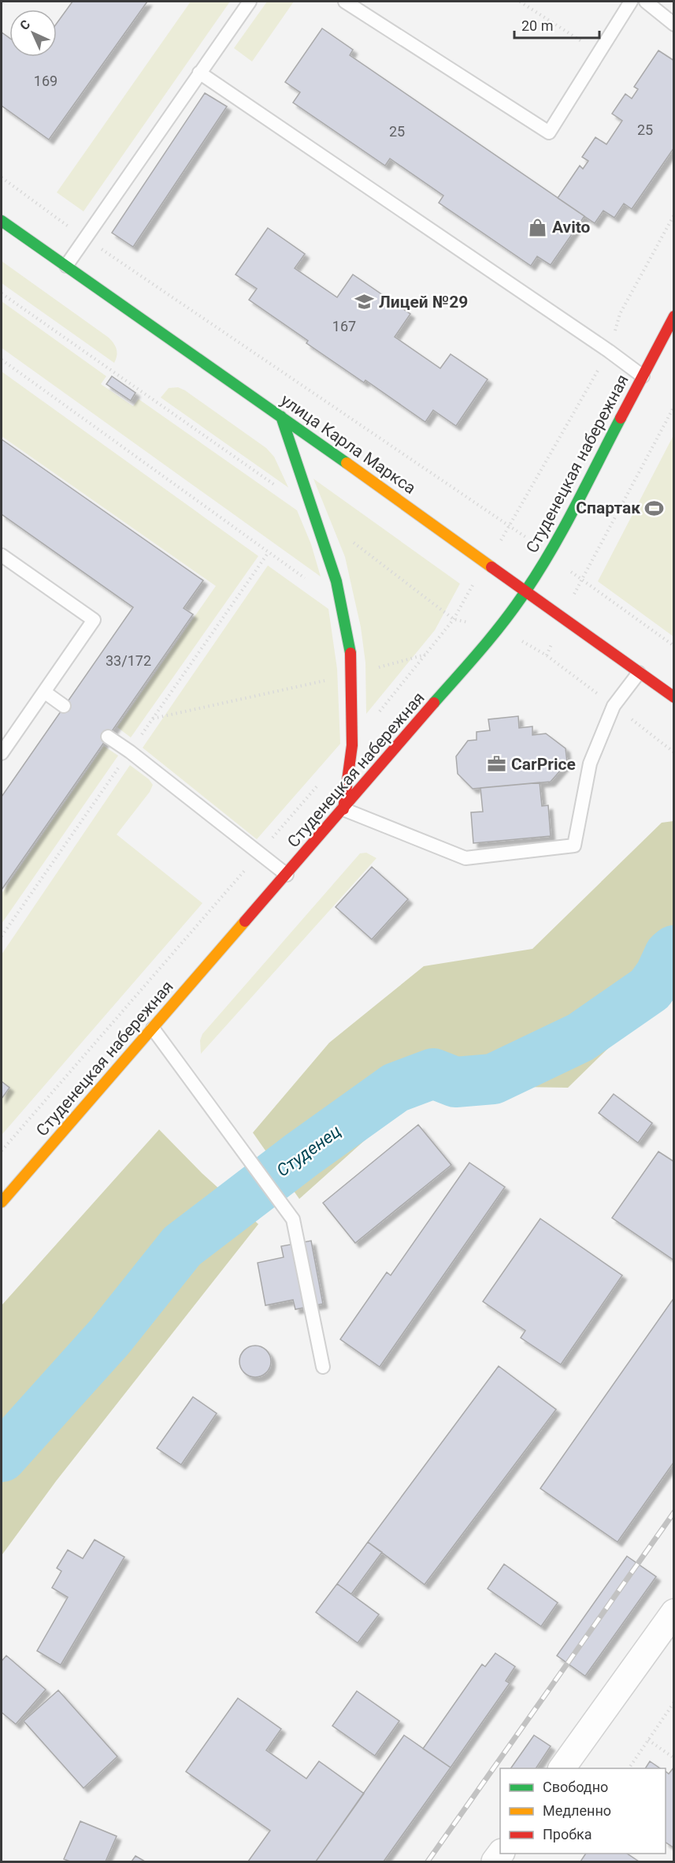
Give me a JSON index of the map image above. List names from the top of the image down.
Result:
{
  "streets": {
    "street": ["улица Карла Маркса", "Студенецкая набережная"]
  },
  "crossings": [
    ["улица Карла Маркса", "Студенецкая набережная"]
  ],
  "water": ["Студенец"],
  "places": {
    "shop": ["Avito"],
    "school or university": ["Лицей №29"],
    "sports": ["Спартак"],
    "office": ["CarPrice"]
  },
  "house_numbers": [
    "169",
    "25",
    "25",
    "167",
    "33/172"
  ],
  "legend": ["Свободно", "Медленно", "Пробка"],
  "scale_bar": "20 m",
  "north": "top left"
}
